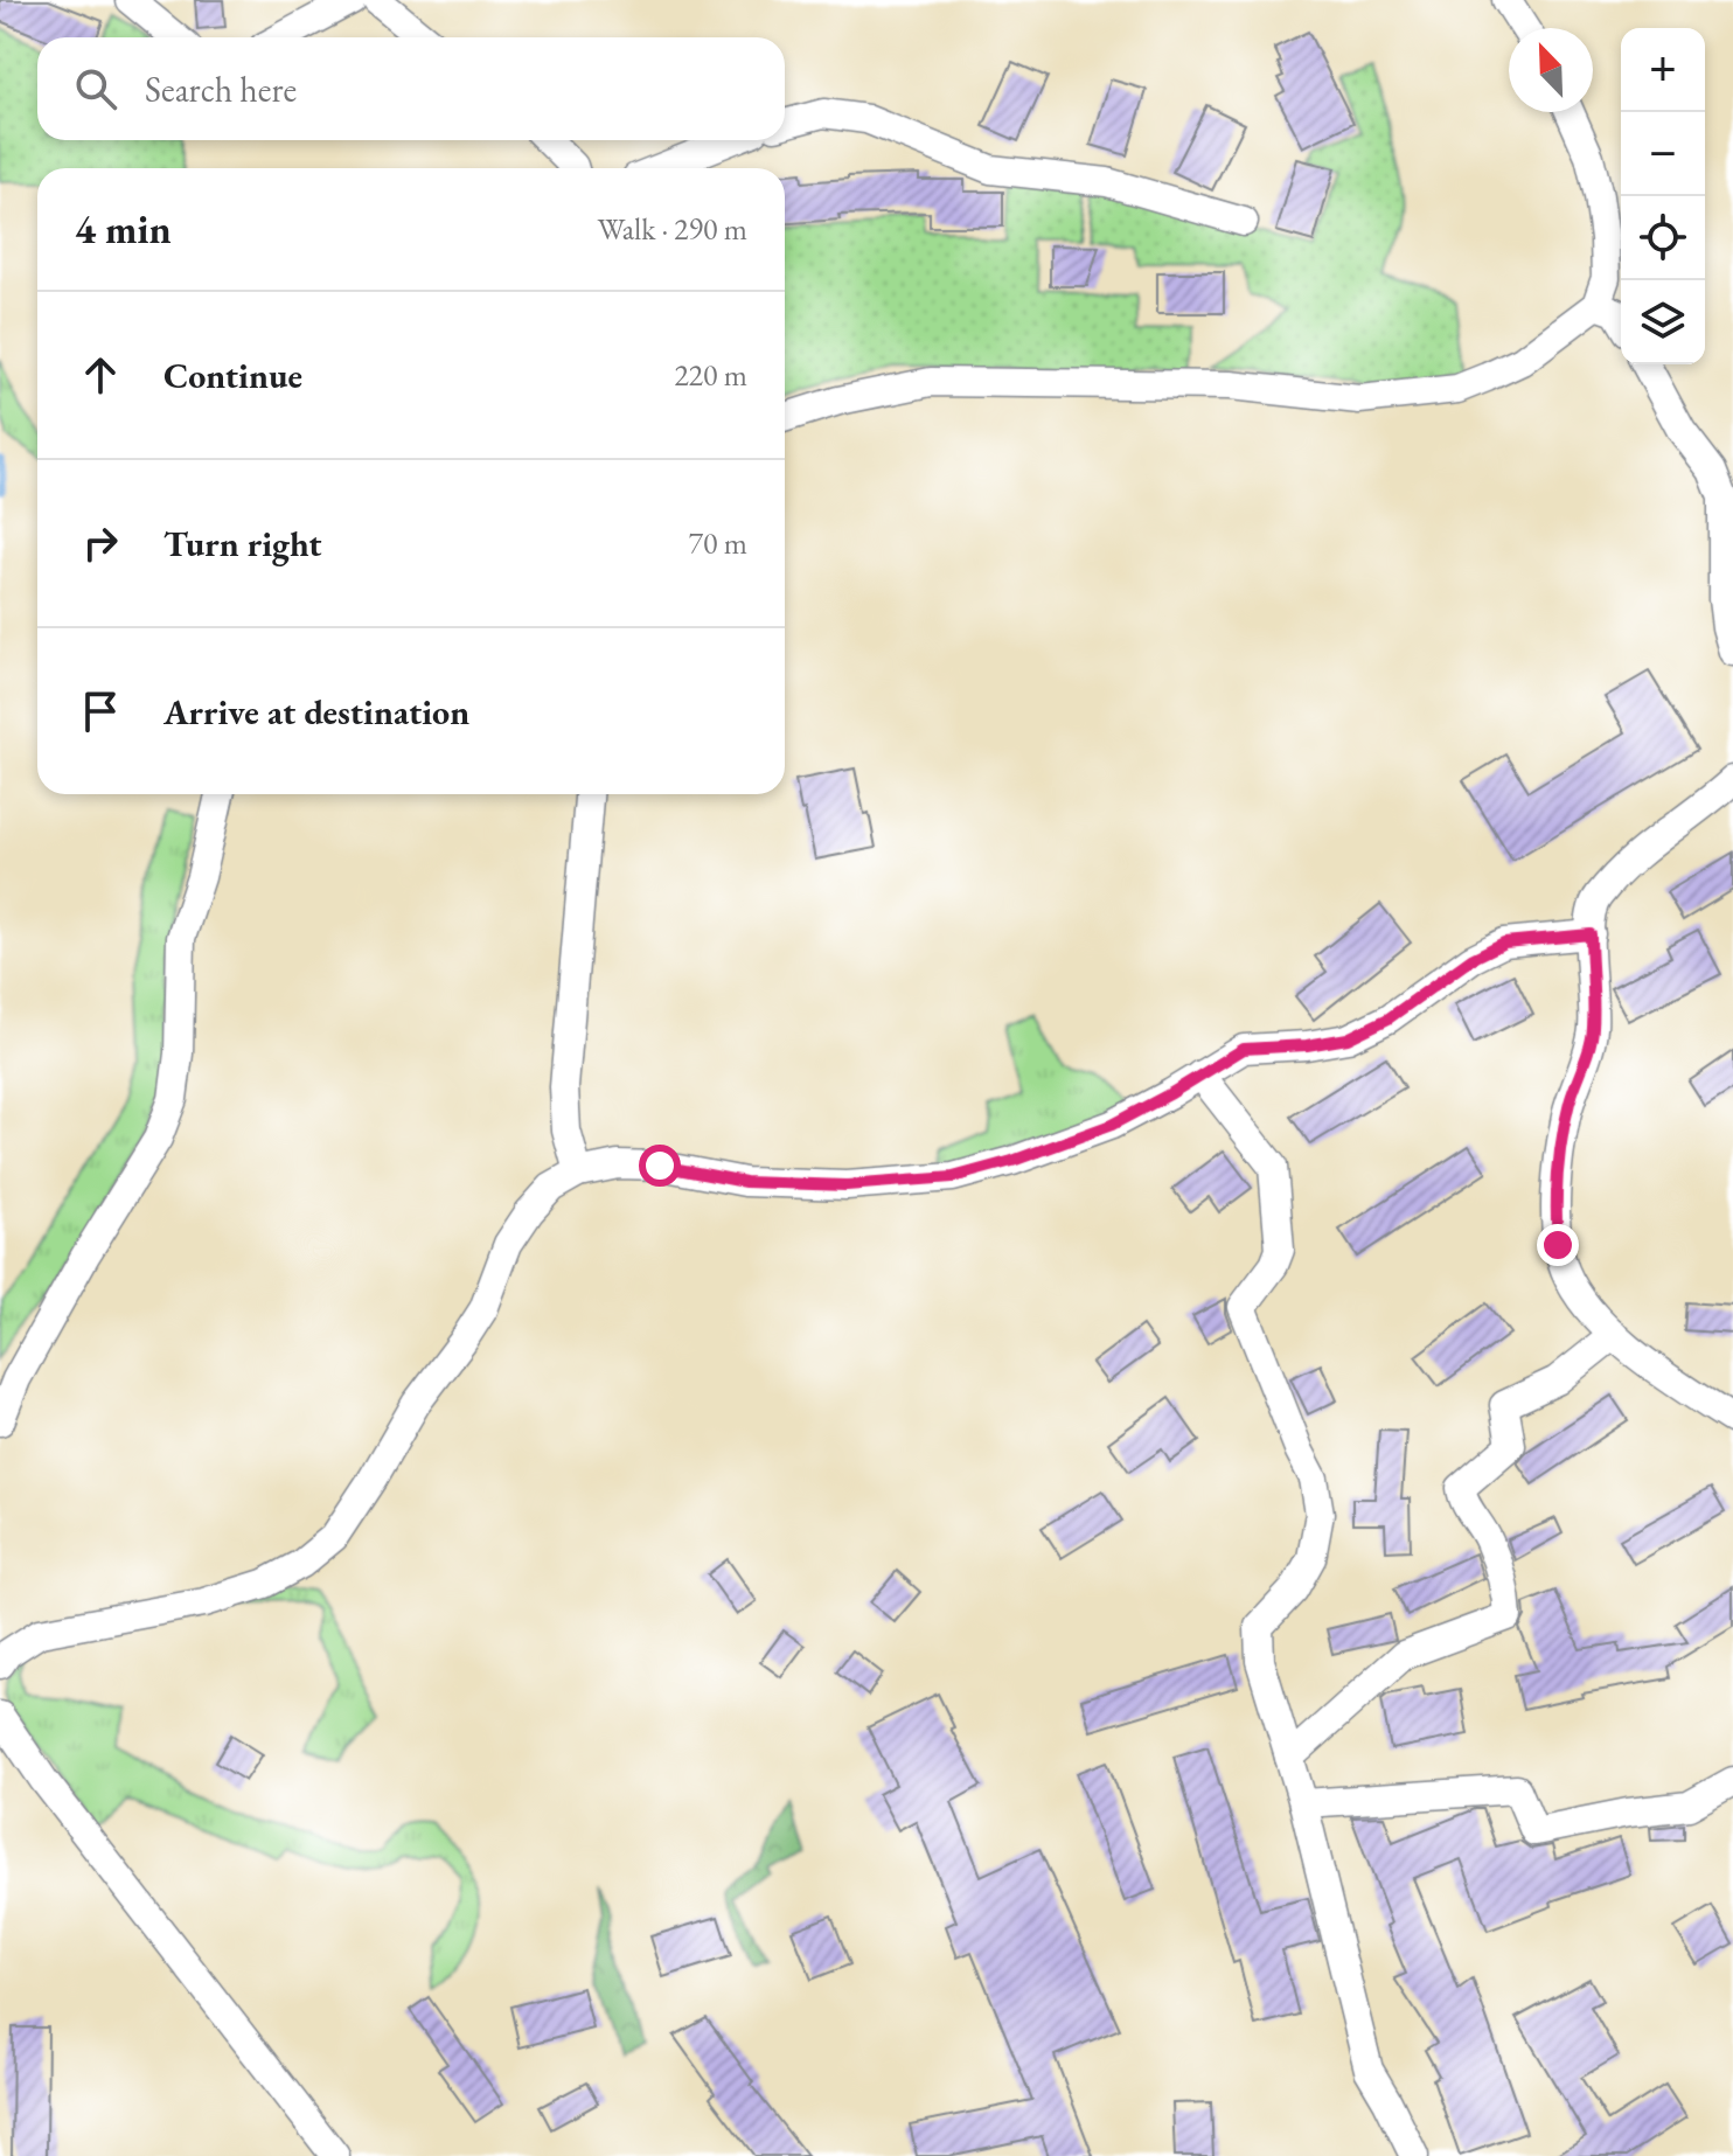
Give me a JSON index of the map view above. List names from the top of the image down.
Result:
{
  "north": "top left",
  "page": {
    "map_buttons": ["+", "−"],
    "search": "Search here",
    "heading": ["4 min", "Walk · 290 m"],
    "list": [
      ["Continue", "220 m"],
      ["Turn right", "70 m"],
      "Arrive at destination"
    ]
  }
}
